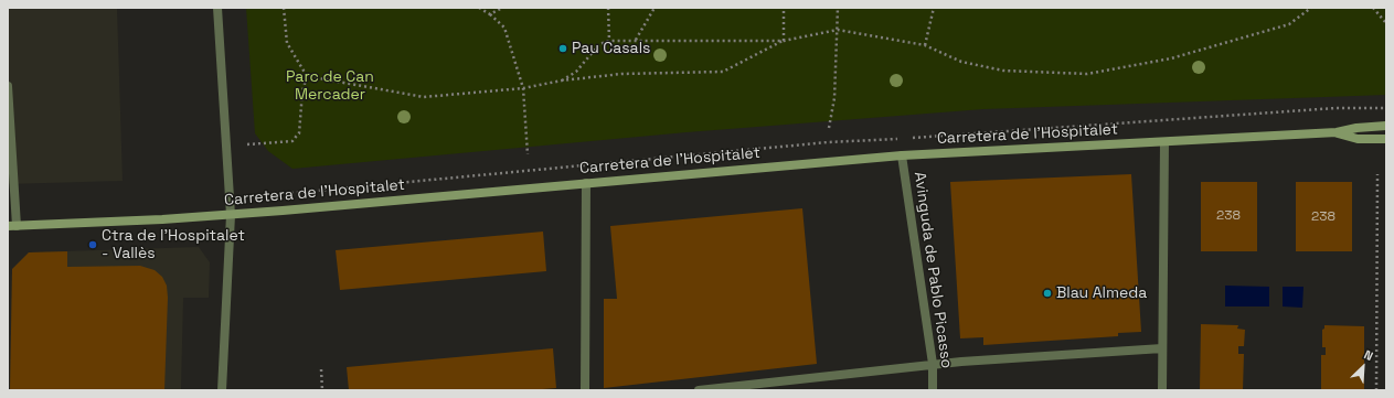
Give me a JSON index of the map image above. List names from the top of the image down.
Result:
{
  "streets": {
    "main road": ["Carretera de l'Hospitalet"],
    "street": ["Avinguda de Pablo Picasso"]
  },
  "crossings": [
    ["Carretera de l'Hospitalet", "Avinguda de Pablo Picasso"]
  ],
  "parks": ["Parc de Can Mercader"],
  "places": ["Pau Casals", "Ctra de l'Hospitalet - Vallès", "Blau Almeda"],
  "house_numbers": ["238", "238"],
  "north": "top right"
}
